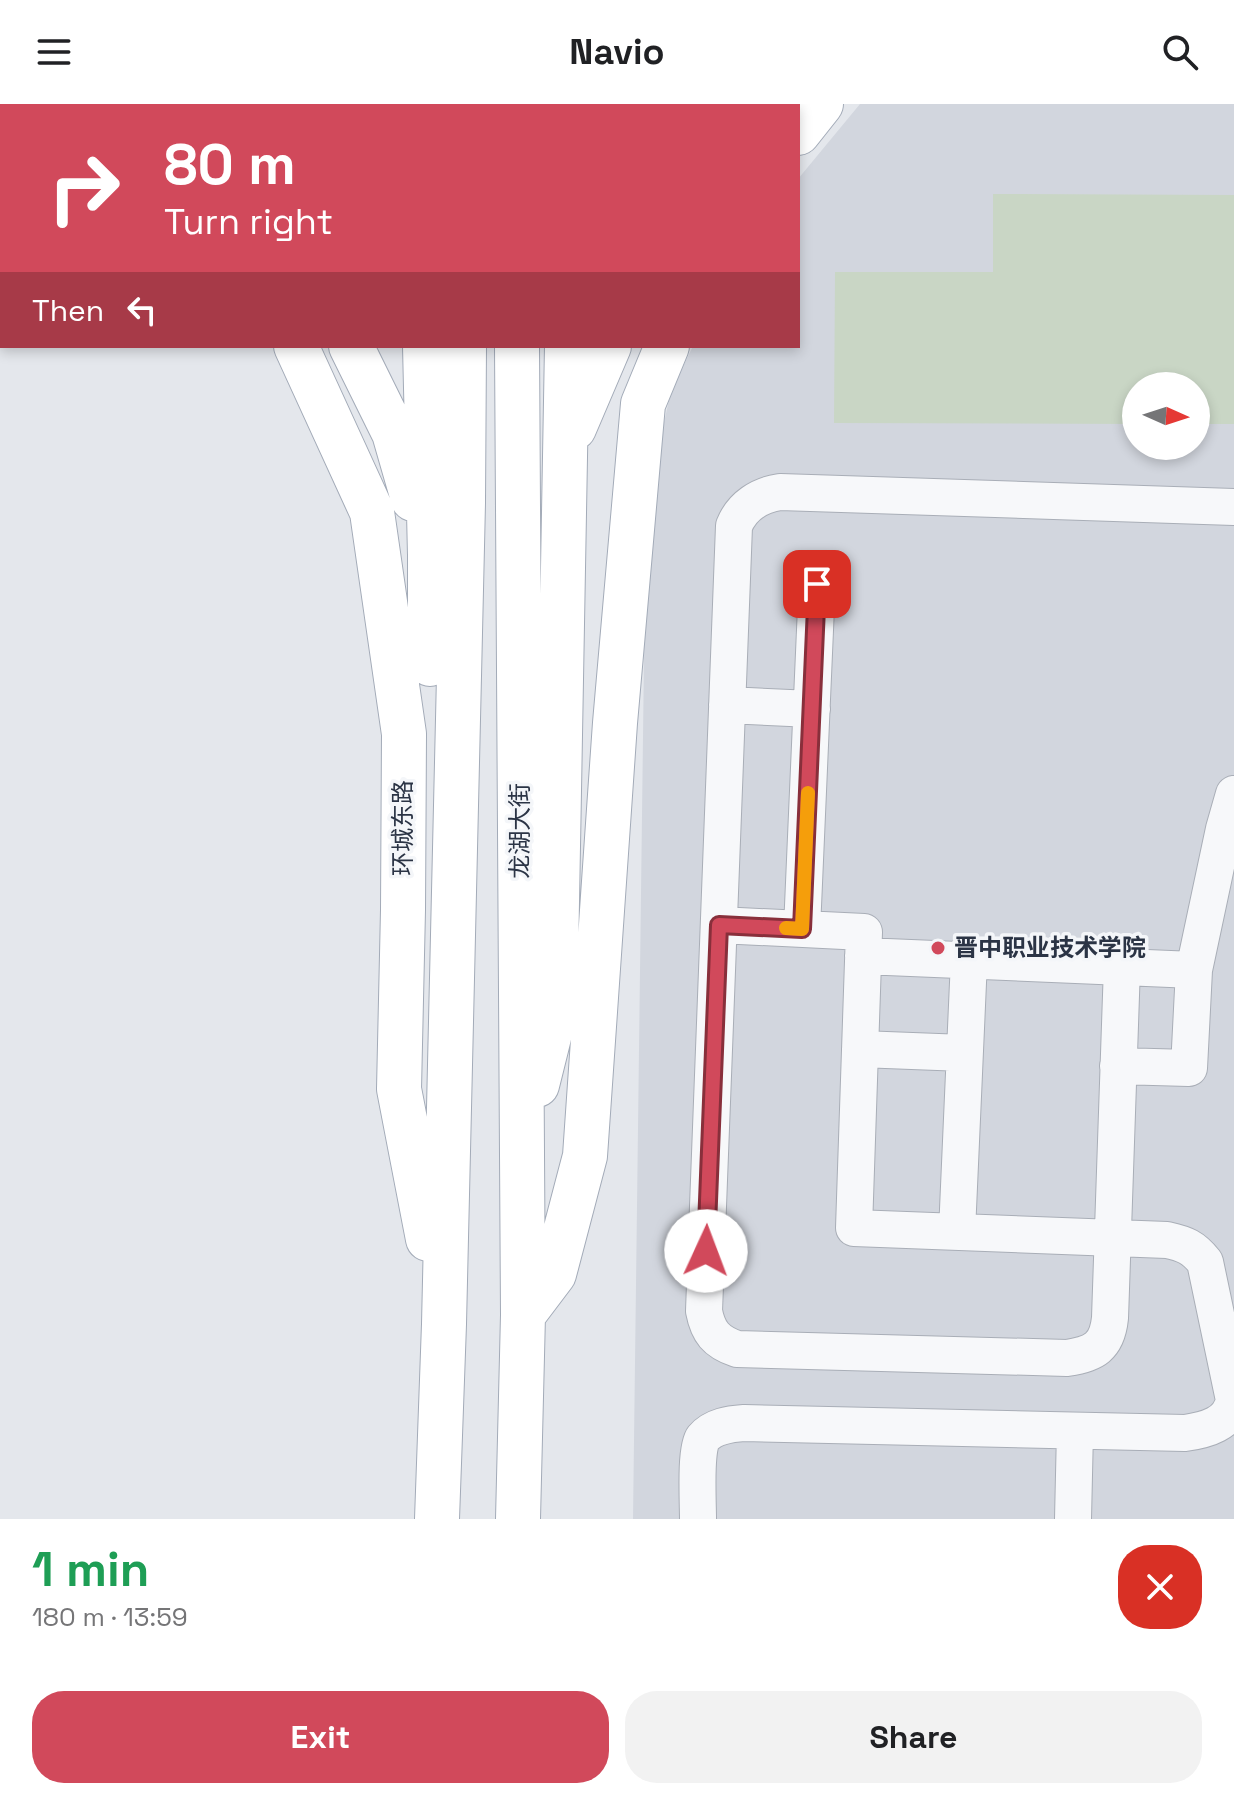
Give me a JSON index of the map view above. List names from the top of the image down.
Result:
{
  "streets": {
    "main road": ["环城东路", "龙湖大街"]
  },
  "places": ["晋中职业技术学院"],
  "north": "right",
  "page": {
    "header": "Navio",
    "turn": ["80 m", "Turn right"],
    "then": "Then",
    "heading": ["1 min", "180 m · 13:59"],
    "buttons": ["Exit", "Share"]
  }
}
